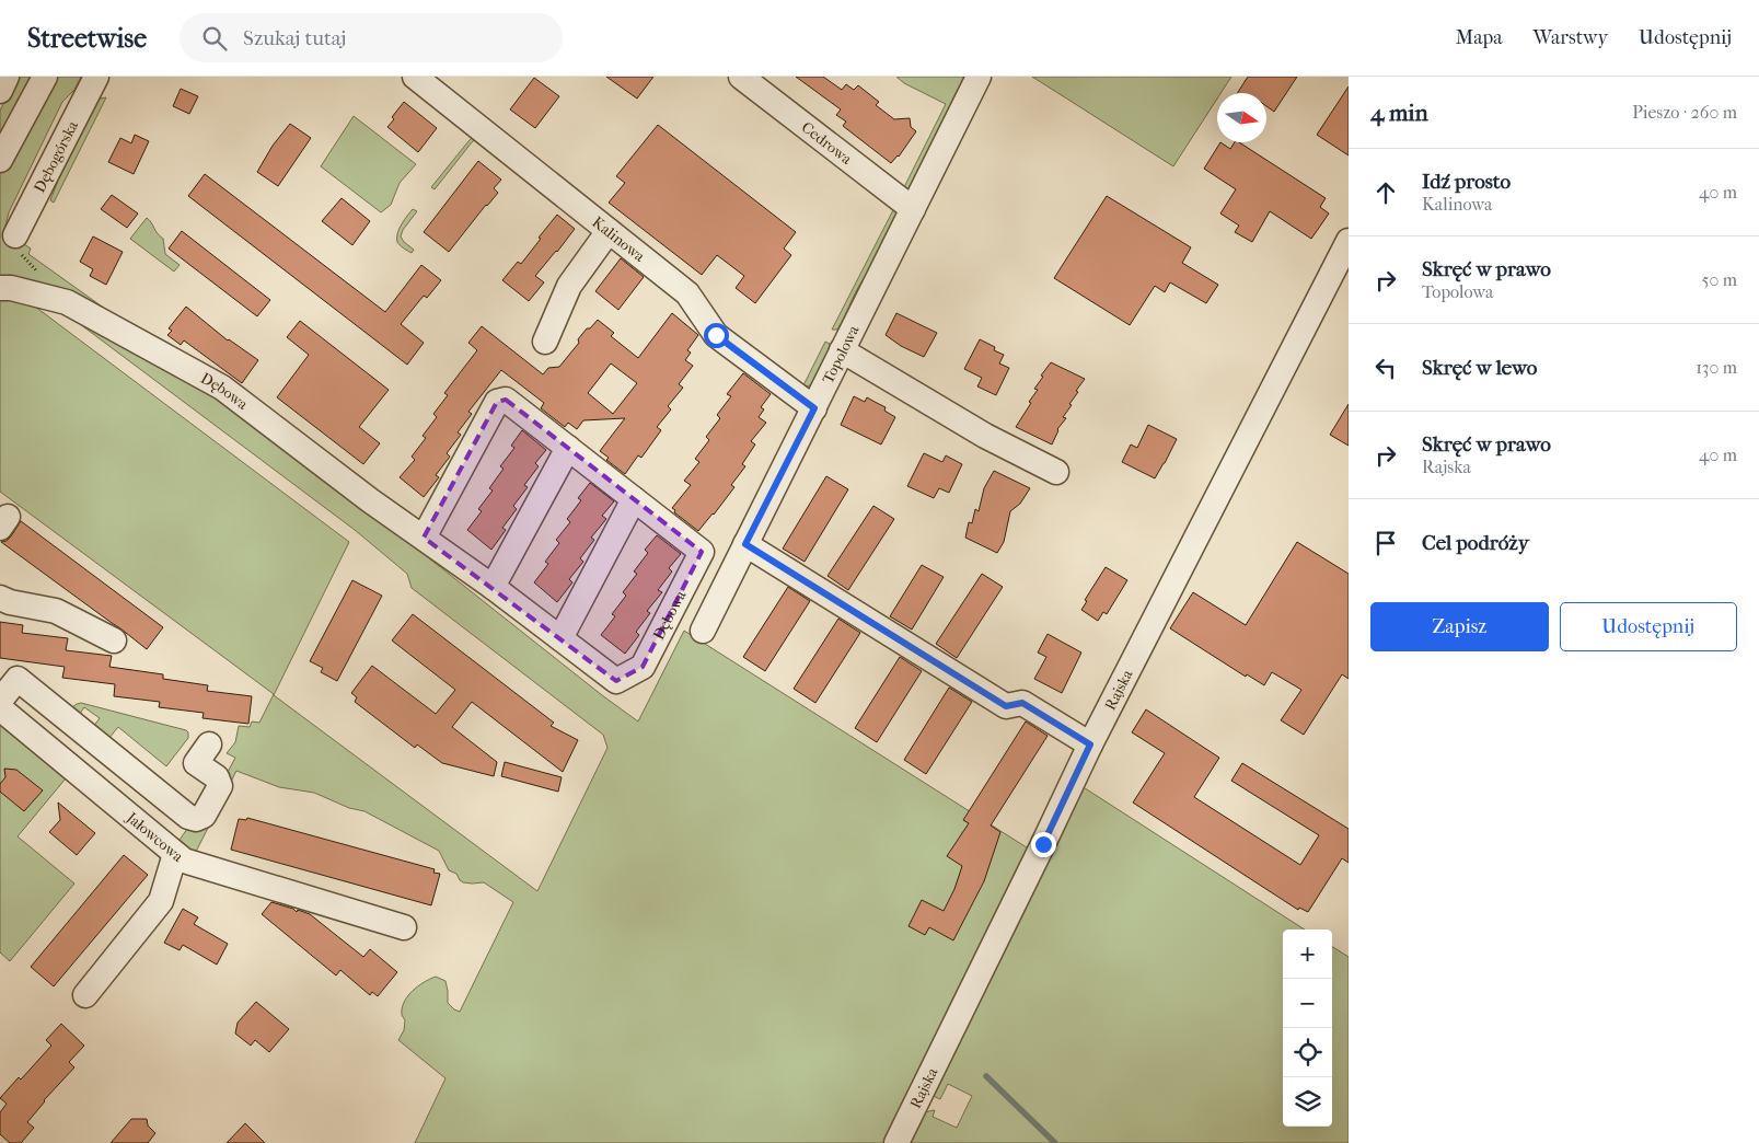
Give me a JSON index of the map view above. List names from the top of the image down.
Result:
{
  "streets": {
    "street": [
      "Cedrowa",
      "Dębogórska",
      "Kalinowa",
      "Topolowa",
      "Dębowa",
      "Rajska",
      "Jałowcowa"
    ]
  },
  "crossings": [
    ["Cedrowa", "Topolowa"],
    ["Kalinowa", "Topolowa"]
  ],
  "north": "right",
  "page": {
    "header": "Streetwise",
    "search": "Szukaj tutaj",
    "nav": ["Mapa", "Warstwy", "Udostępnij"],
    "heading": ["4 min", "Pieszo · 260 m"],
    "list": [
      ["Idź prosto", "Kalinowa", "40 m"],
      ["Skręć w prawo", "Topolowa", "50 m"],
      ["Skręć w lewo", "130 m"],
      ["Skręć w prawo", "Rajska", "40 m"],
      "Cel podróży"
    ],
    "buttons": ["Zapisz", "Udostępnij"],
    "map_buttons": ["+", "−"]
  }
}
